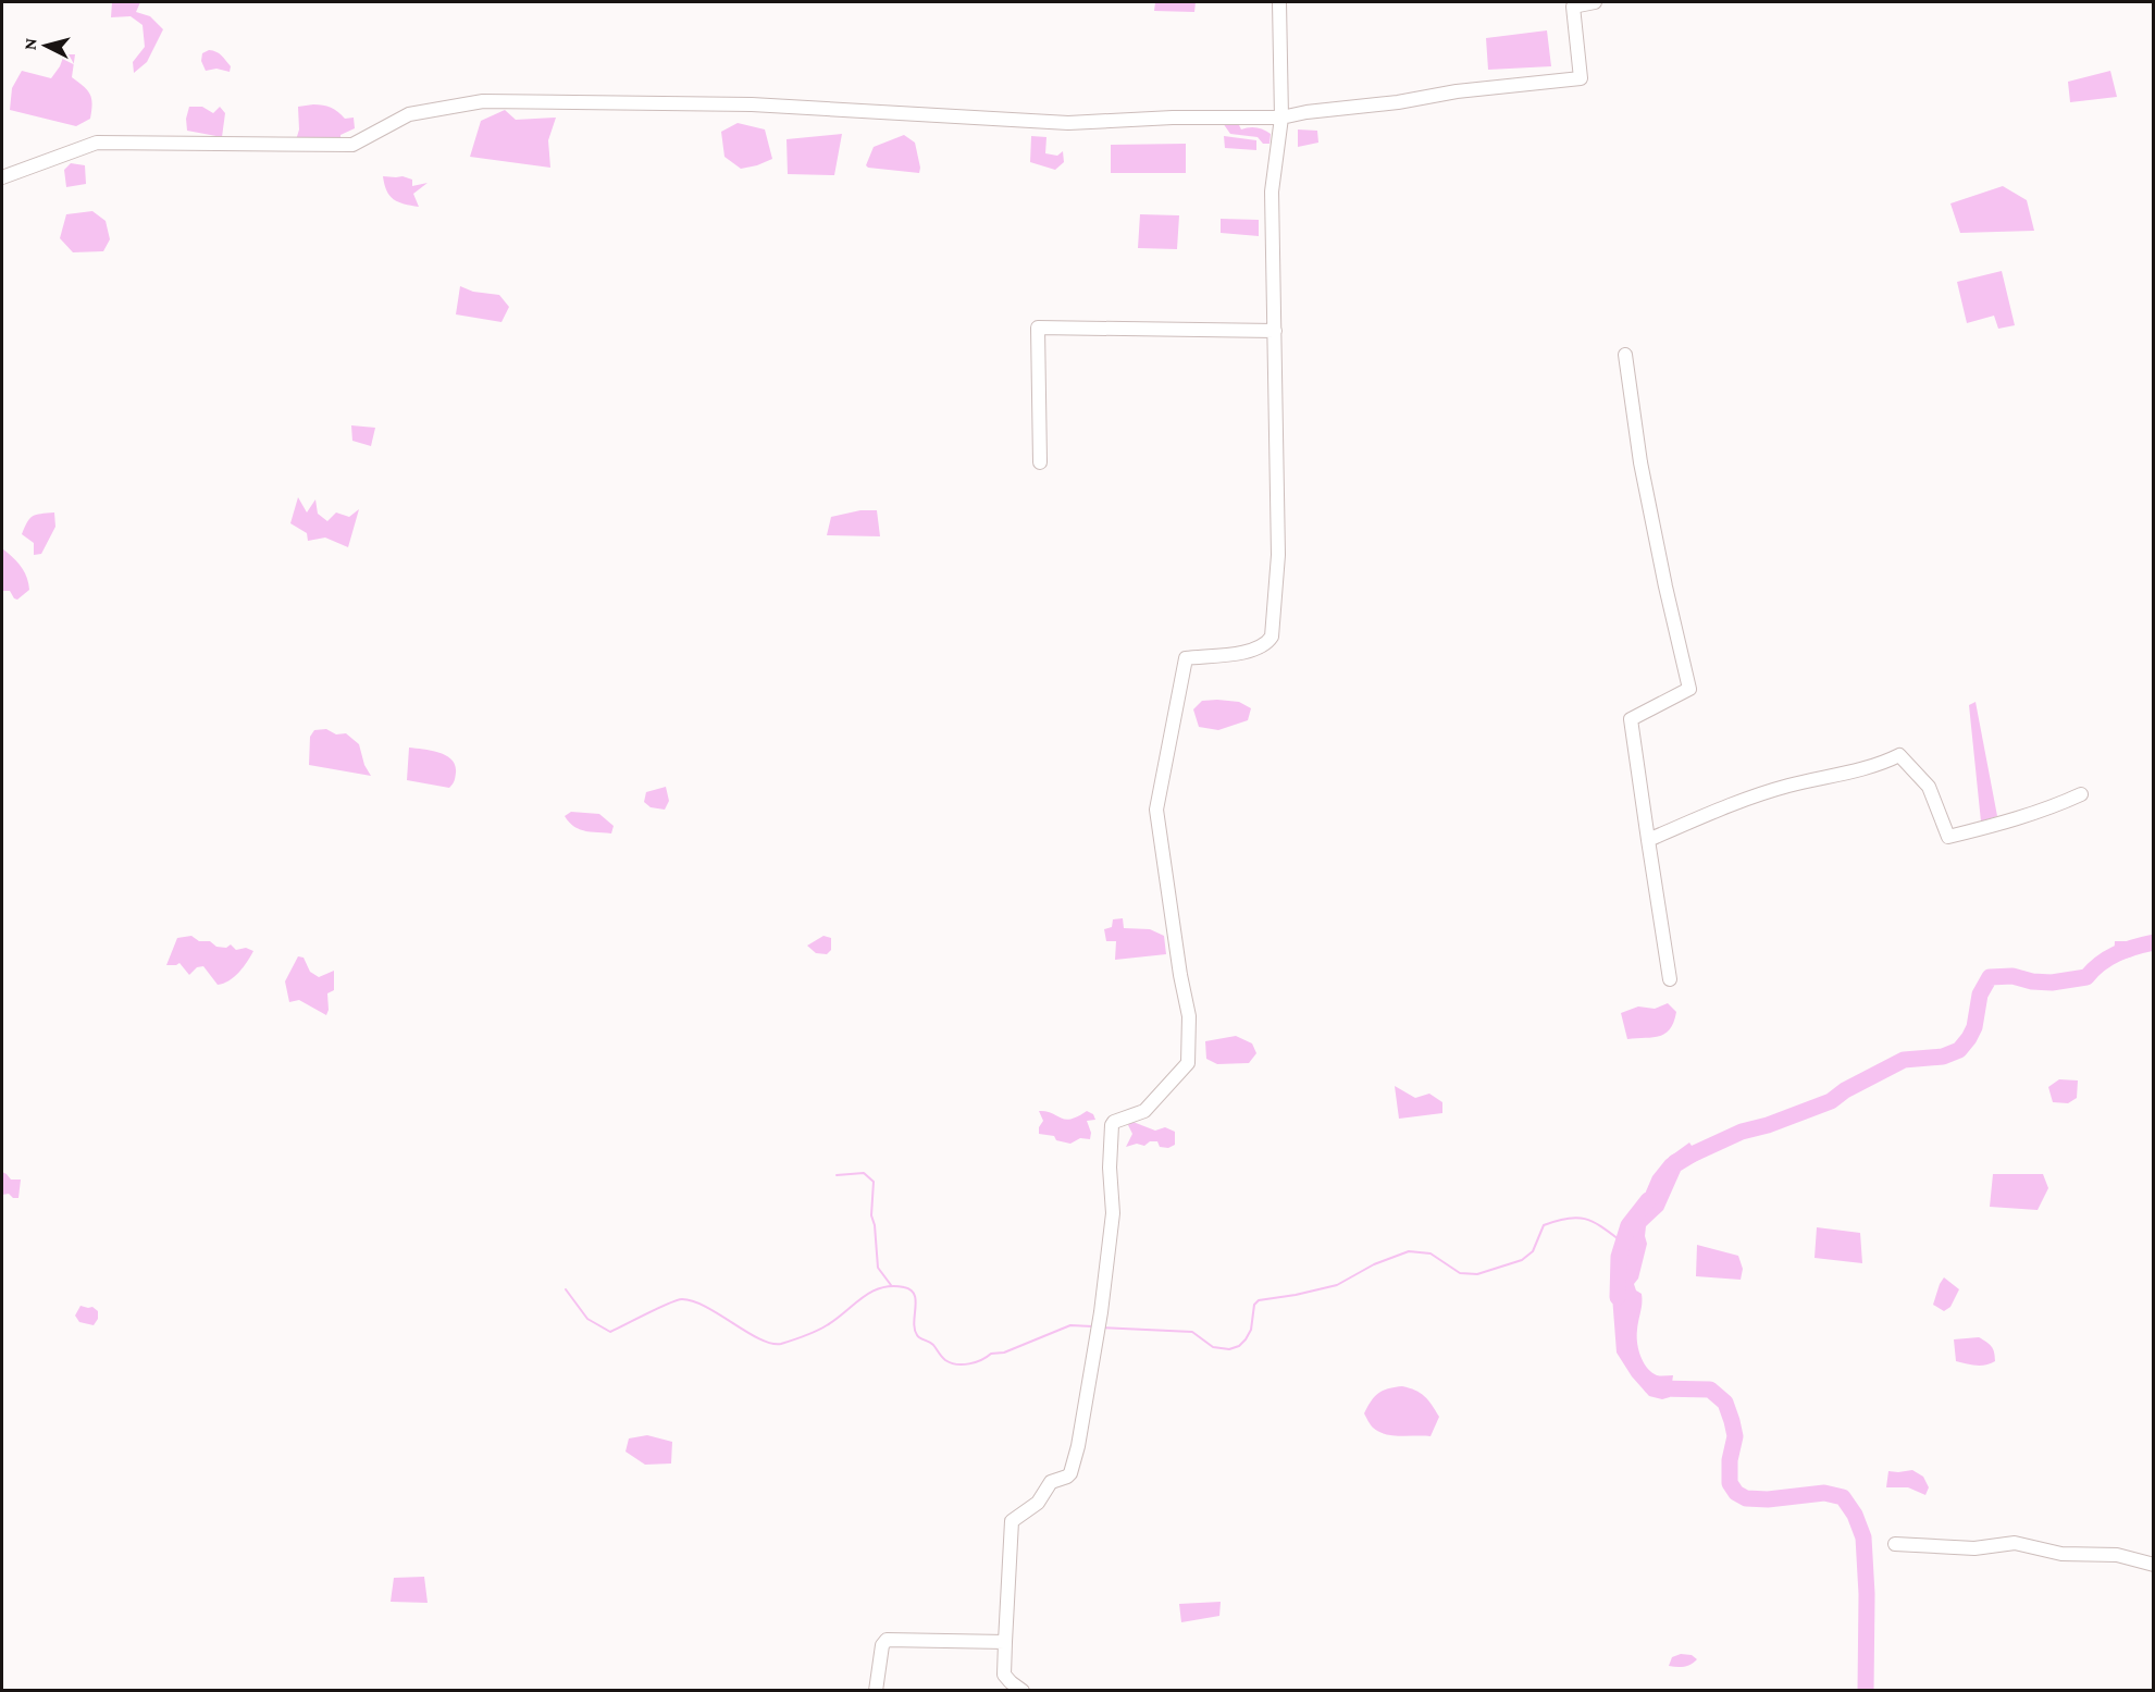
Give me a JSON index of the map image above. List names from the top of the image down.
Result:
{
  "north": "left"
}
